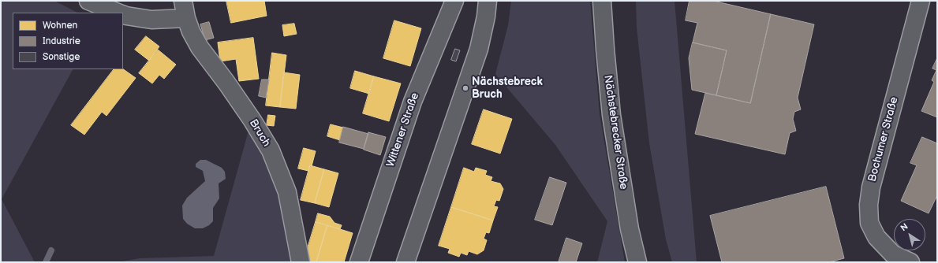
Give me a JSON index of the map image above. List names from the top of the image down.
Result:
{
  "streets": {
    "street": [
      "Wittener Straße",
      "Nächstebrecker Straße",
      "Bruch",
      "Bochumer Straße"
    ]
  },
  "places": ["Nächstebreck Bruch"],
  "legend": ["Wohnen", "Industrie", "Sonstige"],
  "north": "top left"
}
